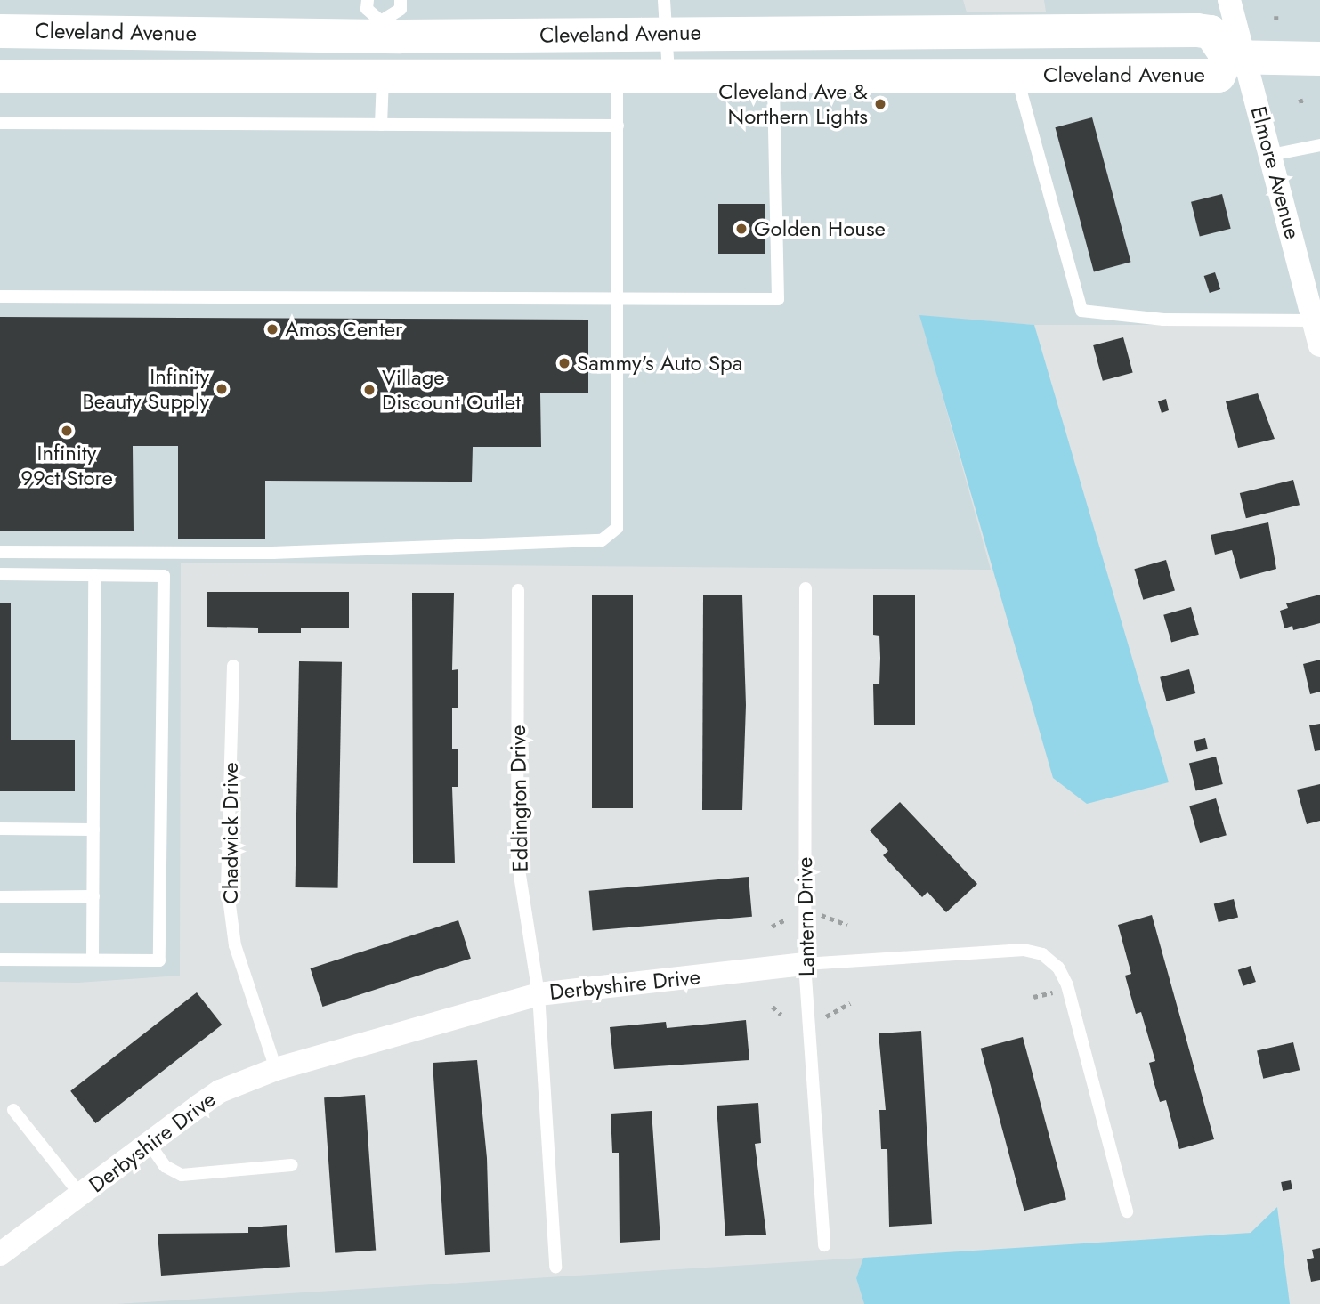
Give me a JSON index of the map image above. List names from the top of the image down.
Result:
{
  "streets": {
    "main road": ["Cleveland Avenue"],
    "street": ["Elmore Avenue", "Derbyshire Drive"],
    "lane": ["Eddington Drive", "Chadwick Drive", "Lantern Drive"]
  },
  "crossings": [
    ["Cleveland Avenue", "Elmore Avenue"],
    ["Eddington Drive", "Derbyshire Drive"],
    ["Chadwick Drive", "Derbyshire Drive"],
    ["Lantern Drive", "Derbyshire Drive"]
  ],
  "places": [
    "Cleveland Ave & Northern Lights",
    "Golden House",
    "Amos Center",
    "Sammy's Auto Spa",
    "Infinity Beauty Supply",
    "Village Discount Outlet",
    "Infinity 99ct Store"
  ]
}
